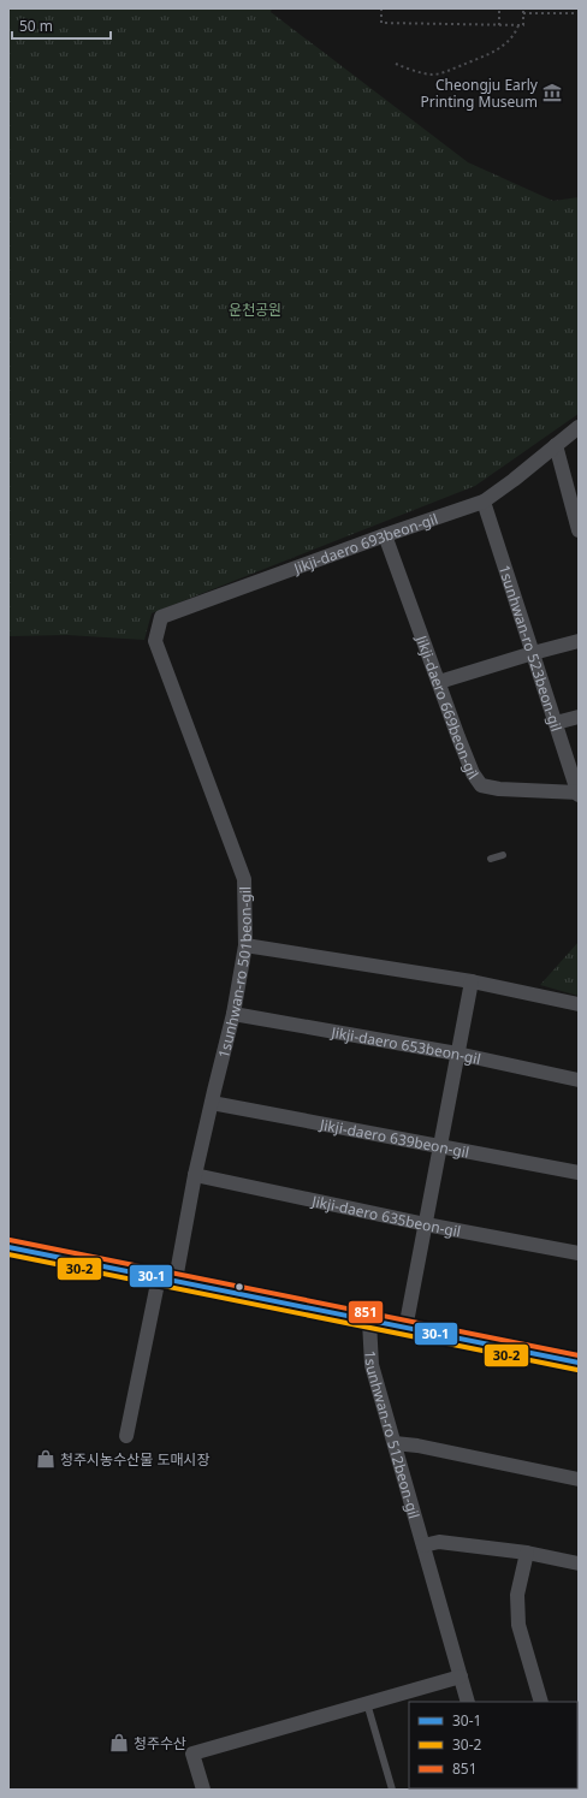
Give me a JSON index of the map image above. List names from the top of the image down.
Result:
{
  "streets": {
    "street": [
      "Jikji-daero 693beon-gil",
      "1sunhwan-ro 523beon-gil",
      "Jikji-daero 669beon-gil",
      "1sunhwan-ro 501beon-gil",
      "Jikji-daero 653beon-gil",
      "Jikji-daero 639beon-gil",
      "Jikji-daero 635beon-gil",
      "1sunhwan-ro 512beon-gil"
    ]
  },
  "crossings": [
    ["Jikji-daero 693beon-gil", "1sunhwan-ro 523beon-gil"],
    ["Jikji-daero 693beon-gil", "Jikji-daero 669beon-gil"],
    ["Jikji-daero 693beon-gil", "1sunhwan-ro 501beon-gil"],
    ["1sunhwan-ro 523beon-gil", "Jikji-daero 669beon-gil"],
    ["1sunhwan-ro 501beon-gil", "Jikji-daero 653beon-gil"],
    ["1sunhwan-ro 501beon-gil", "Jikji-daero 639beon-gil"],
    ["1sunhwan-ro 501beon-gil", "Jikji-daero 635beon-gil"]
  ],
  "parks": ["운천공원"],
  "places": {
    "museum": ["Cheongju Early Printing Museum"],
    "shop": ["청주시농수산물 도매시장", "청주수산"]
  },
  "lines": ["transit line 851", "transit line 30-1", "transit line 30-2"],
  "legend": ["30-1", "30-2", "851"],
  "scale_bar": "50 m"
}
